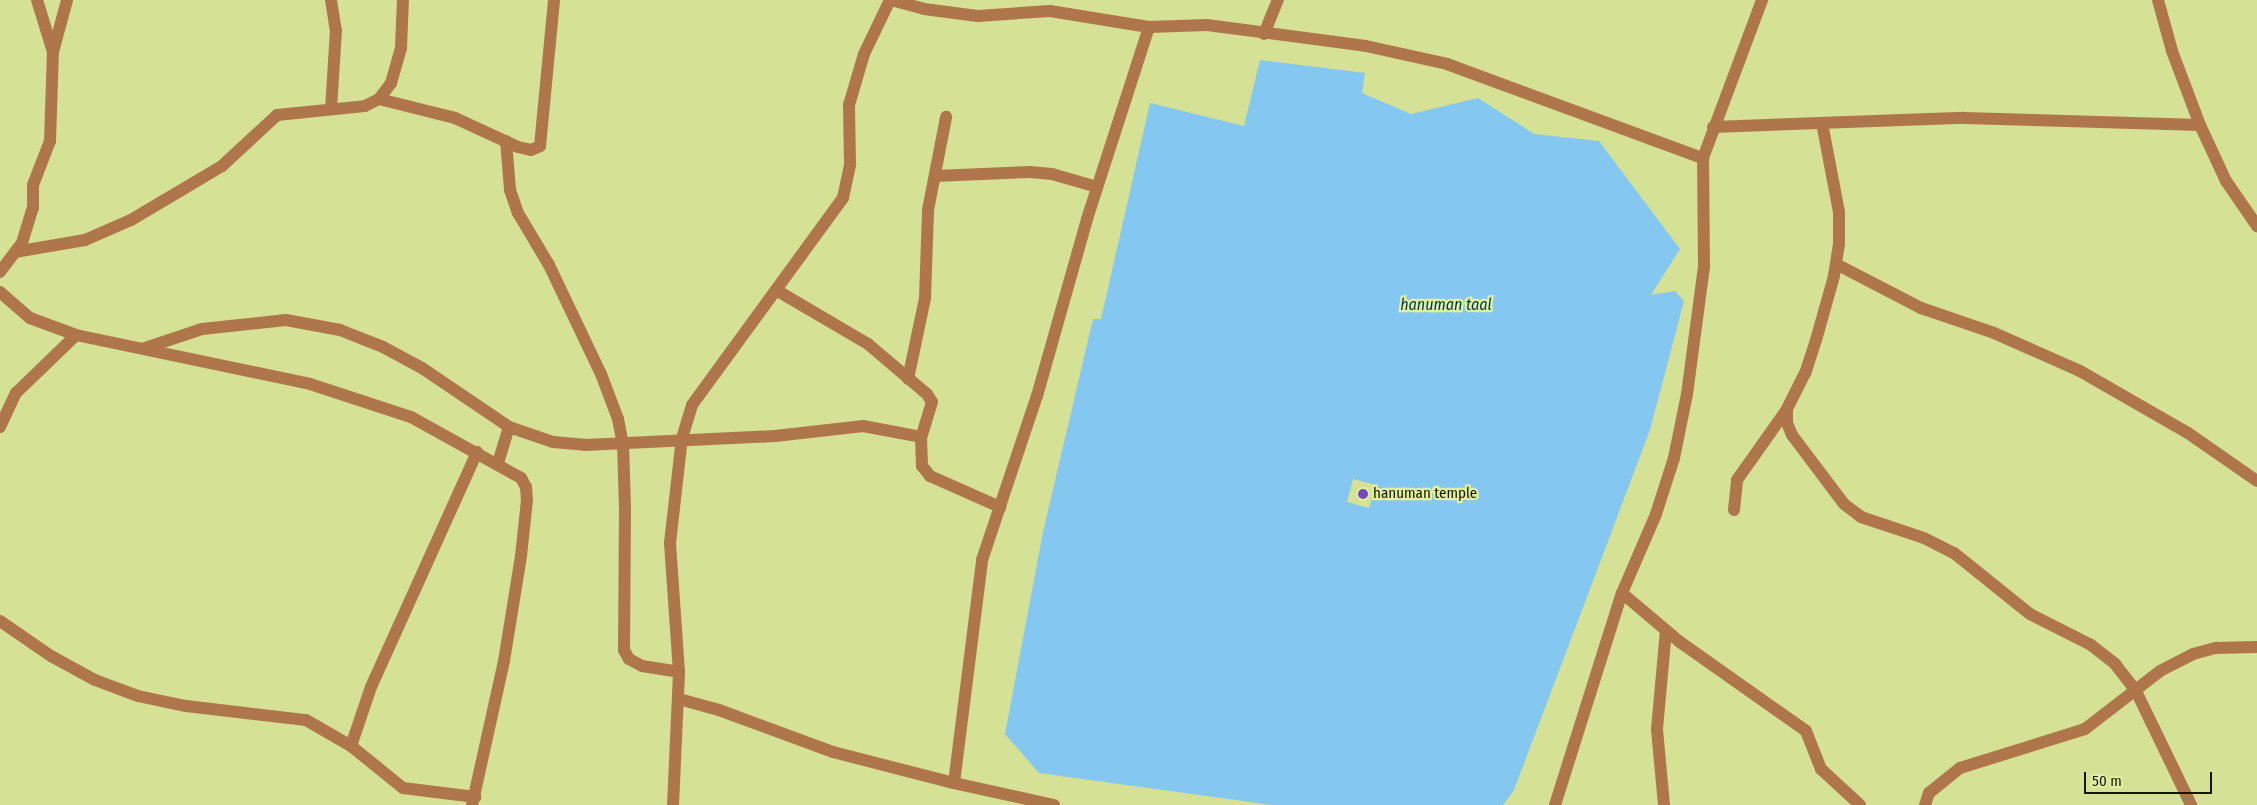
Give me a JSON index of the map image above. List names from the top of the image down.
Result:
{
  "water": ["hanuman taal"],
  "places": ["hanuman temple"],
  "scale_bar": "50 m"
}
